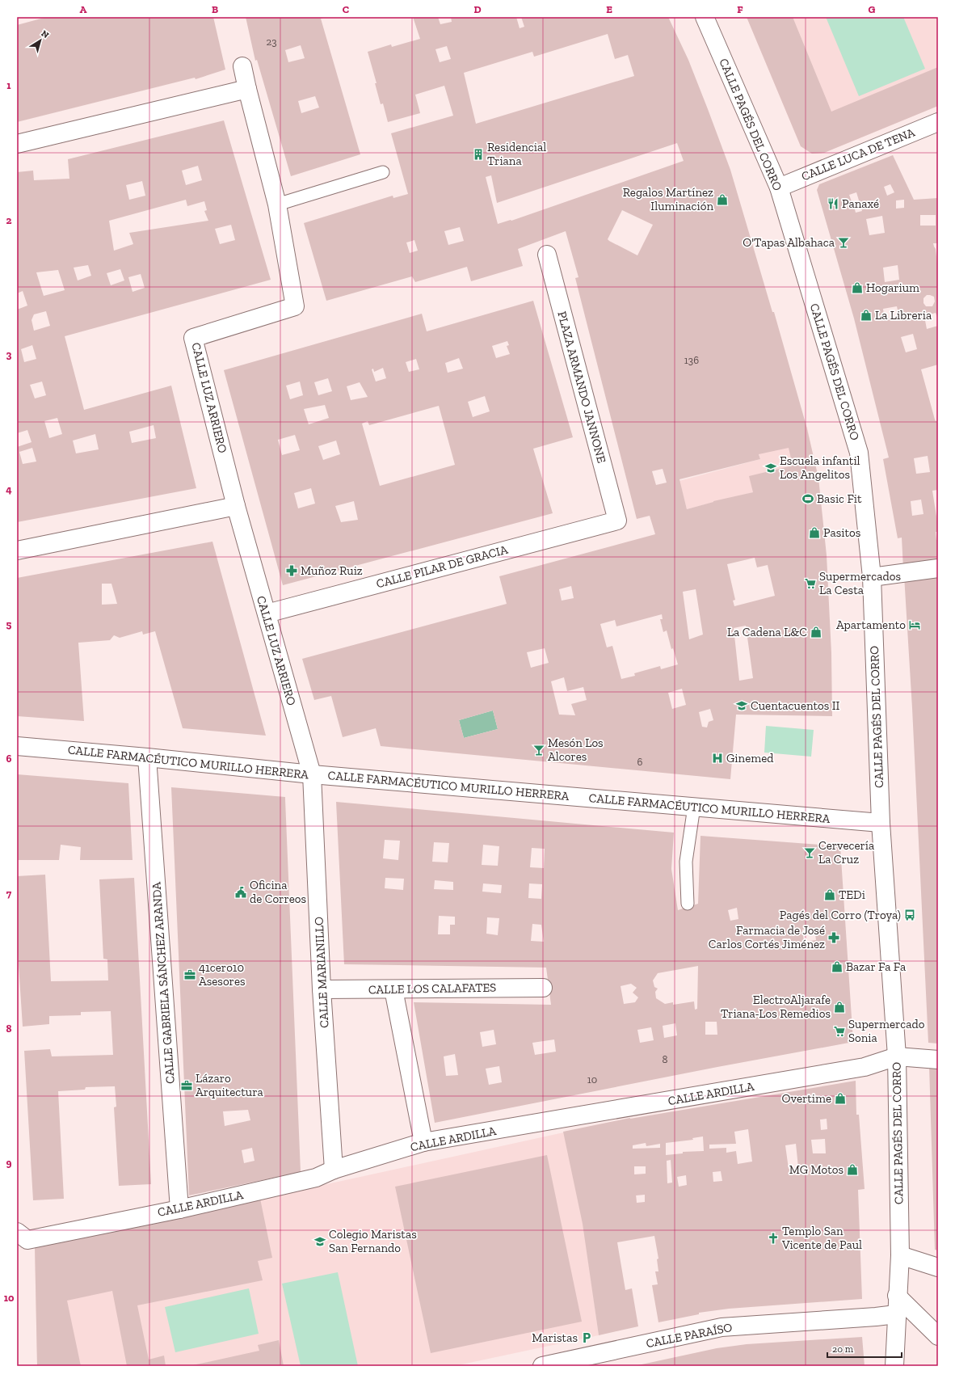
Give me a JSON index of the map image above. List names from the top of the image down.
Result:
{
  "streets": {
    "street": [
      "CALLE PAGÉS DEL CORRO",
      "CALLE LUCA DE TENA",
      "PLAZA ARMANDO JANNONE",
      "CALLE LUZ ARRIERO",
      "CALLE PILAR DE GRACIA",
      "CALLE FARMACÉUTICO MURILLO HERRERA",
      "CALLE MARIANILLO",
      "CALLE GABRIELA SÁNCHEZ ARANDA",
      "CALLE LOS CALAFATES",
      "CALLE ARDILLA",
      "CALLE PARAÍSO"
    ]
  },
  "crossings": [
    ["CALLE PAGÉS DEL CORRO", "CALLE LUCA DE TENA"],
    ["CALLE PAGÉS DEL CORRO", "CALLE FARMACÉUTICO MURILLO HERRERA"],
    ["CALLE PAGÉS DEL CORRO", "CALLE ARDILLA"],
    ["CALLE PAGÉS DEL CORRO", "CALLE PARAÍSO"],
    ["PLAZA ARMANDO JANNONE", "CALLE PILAR DE GRACIA"],
    ["CALLE LUZ ARRIERO", "CALLE PILAR DE GRACIA"],
    ["CALLE LUZ ARRIERO", "CALLE FARMACÉUTICO MURILLO HERRERA"],
    ["CALLE LUZ ARRIERO", "CALLE MARIANILLO"],
    ["CALLE FARMACÉUTICO MURILLO HERRERA", "CALLE MARIANILLO"],
    ["CALLE FARMACÉUTICO MURILLO HERRERA", "CALLE GABRIELA SÁNCHEZ ARANDA"],
    ["CALLE MARIANILLO", "CALLE LOS CALAFATES"],
    ["CALLE MARIANILLO", "CALLE ARDILLA"],
    ["CALLE GABRIELA SÁNCHEZ ARANDA", "CALLE ARDILLA"]
  ],
  "places": {
    "building": ["Residencial Triana"],
    "shop": [
      "Regalos Martínez Iluminación",
      "Hogarium",
      "La Libreria",
      "Pasitos",
      "La Cadena L&C",
      "TEDi",
      "Bazar Fa Fa",
      "ElectroAljarafe Triana-Los Remedios",
      "Overtime",
      "MG Motos"
    ],
    "restaurant": ["Panaxé"],
    "bar": ["O'Tapas Albahaca", "Mesón Los Alcores", "Cervecería La Cruz"],
    "school or university": ["Escuela infantil Los Angelitos", "Cuentacuentos II", "Colegio Maristas San Fernando"],
    "sports": ["Basic Fit"],
    "pharmacy": ["Muñoz Ruiz", "Farmacia de José Carlos Cortés Jiménez"],
    "supermarket": ["Supermercados La Cesta", "Supermercado Sonia"],
    "hotel": ["Apartamento"],
    "hospital": ["Ginemed"],
    "public building": ["Oficina de Correos"],
    "bus stop": ["Pagés del Corro (Troya)"],
    "office": ["41cero10 Asesores", "Lázaro Arquitectura"],
    "church": ["Templo San Vicente de Paul"],
    "parking": ["Maristas"]
  },
  "house_numbers": [
    "23",
    "136",
    "6",
    "8",
    "10"
  ],
  "scale_bar": "20 m",
  "north": "top right",
  "grid": {
    "columns": [
      "A",
      "B",
      "C",
      "D",
      "E",
      "F",
      "G"
    ],
    "rows": [
      "1",
      "2",
      "3",
      "4",
      "5",
      "6",
      "7",
      "8",
      "9",
      "10"
    ]
  }
}
